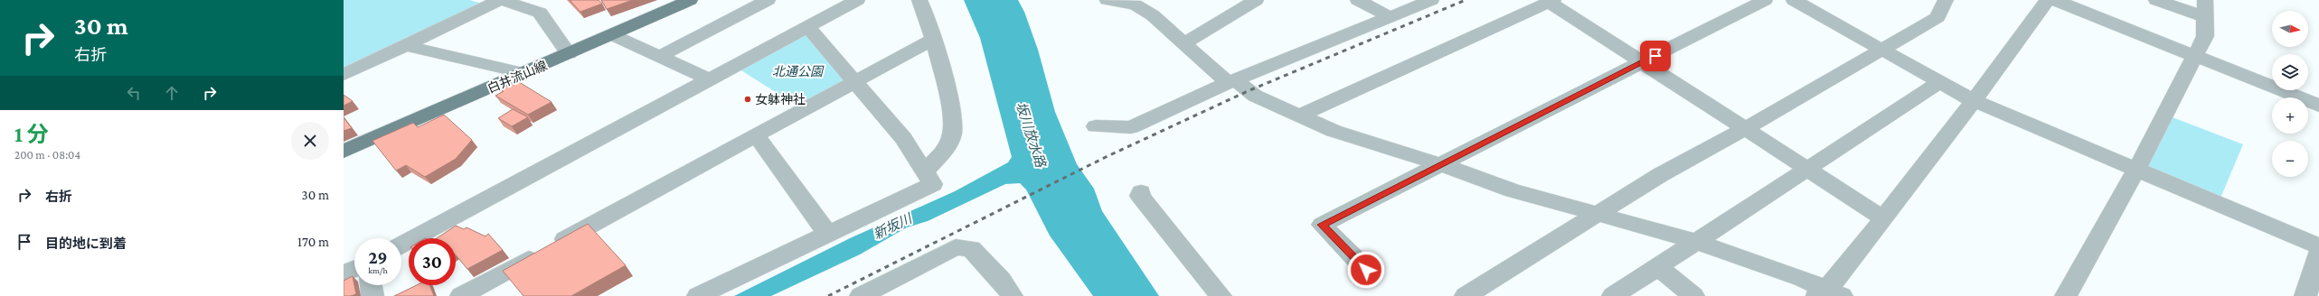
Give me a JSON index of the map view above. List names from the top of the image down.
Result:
{
  "streets": {
    "main road": ["白井流山線"]
  },
  "water": ["坂川放水路", "新坂川"],
  "parks": ["北通公園"],
  "places": ["女躰神社"],
  "north": "right",
  "page": {
    "turn": ["30 m", "右折"],
    "map_buttons": ["+", "−"],
    "heading": ["1 分", "200 m · 08:04"],
    "list": [
      {
        "name": "右折",
        "value": "30 m"
      },
      {
        "name": "目的地に到着",
        "value": "170 m"
      }
    ],
    "speed": "29 km/h",
    "limit": "30"
  }
}
